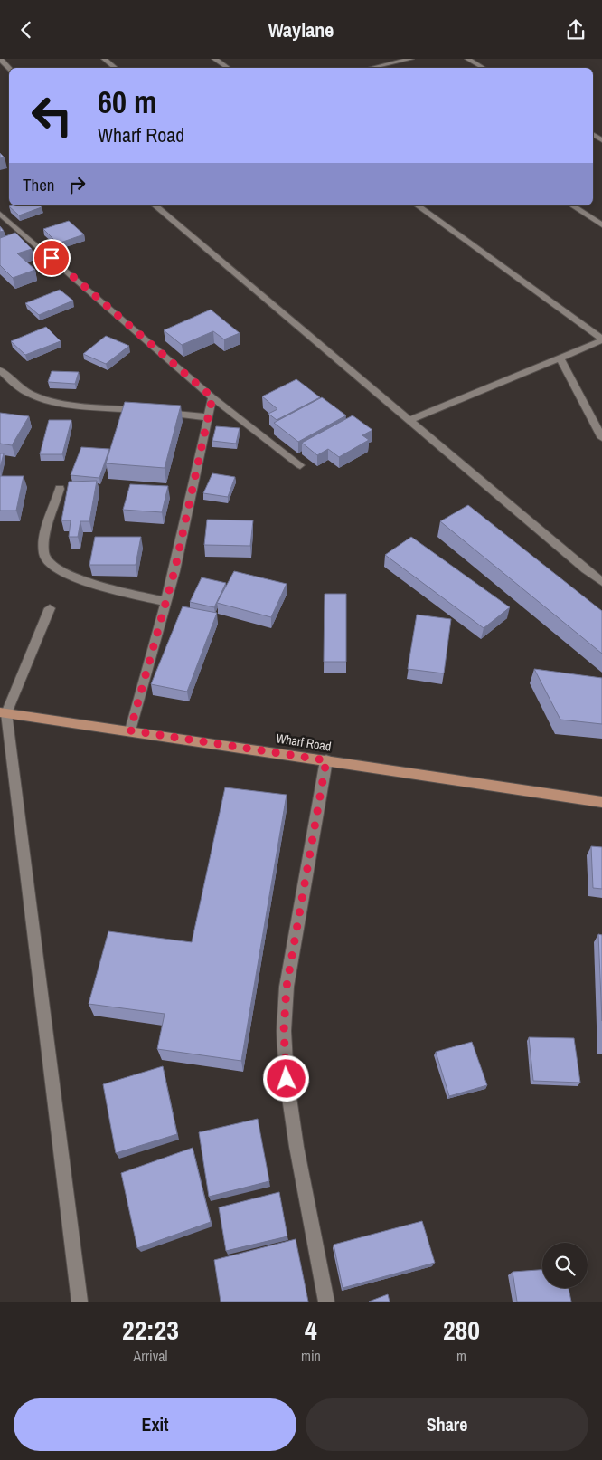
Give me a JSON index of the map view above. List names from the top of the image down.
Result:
{
  "streets": {
    "main road": ["Wharf Road"]
  },
  "page": {
    "header": "Waylane",
    "turn": ["60 m", "Wharf Road"],
    "then": "Then",
    "eta": [
      "22:23",
      "Arrival",
      "4",
      "min",
      "280",
      "m"
    ],
    "buttons": ["Exit", "Share"]
  }
}
